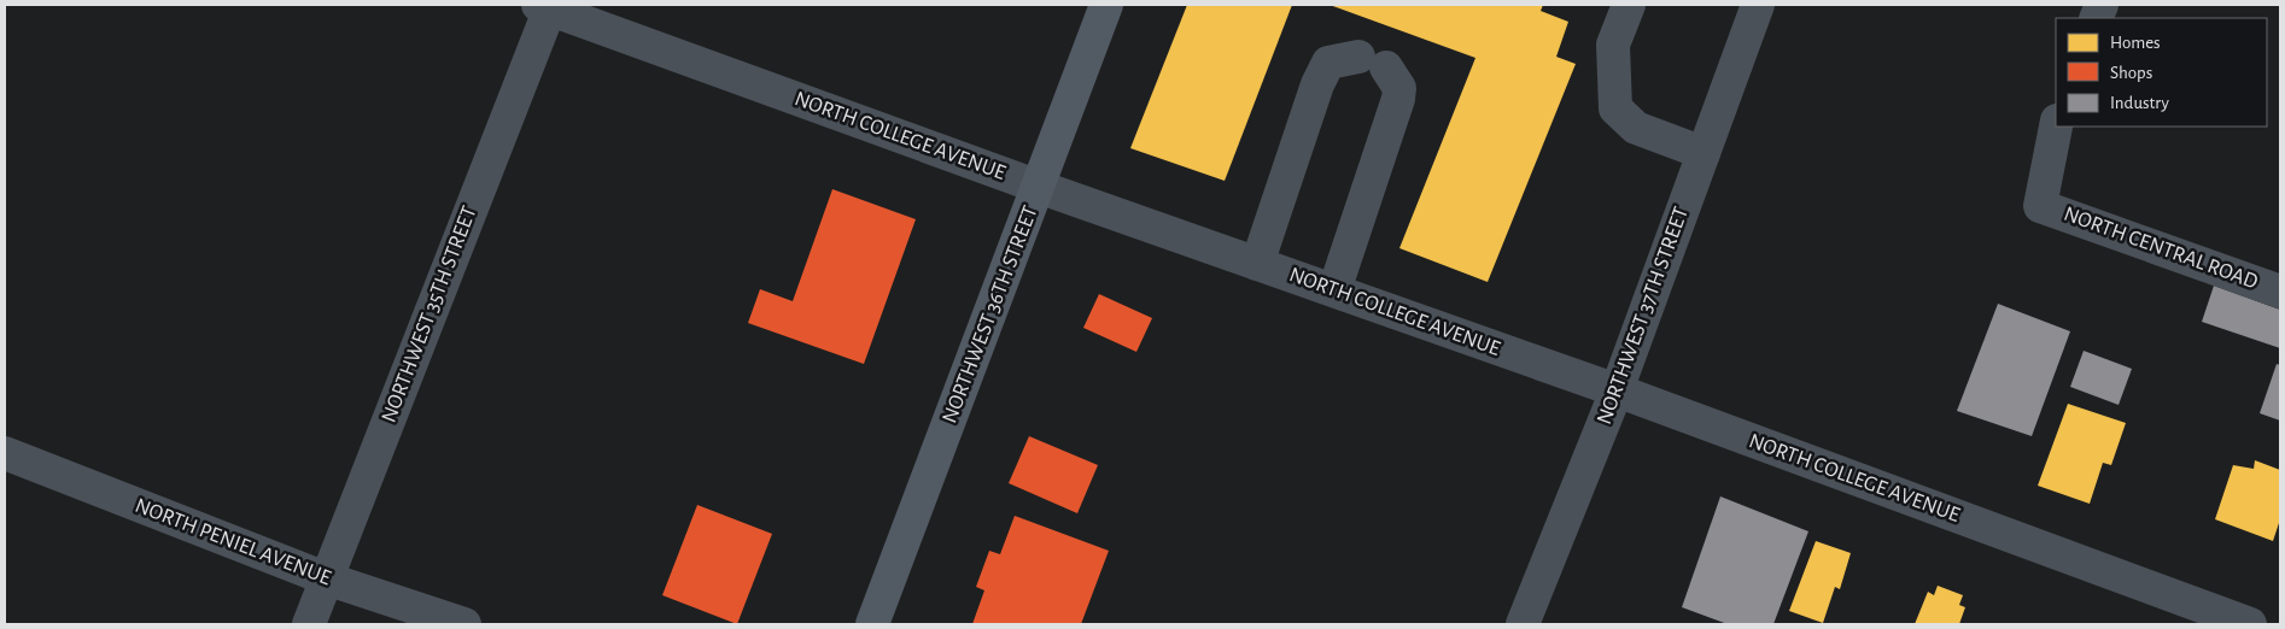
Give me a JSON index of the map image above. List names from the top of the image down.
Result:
{
  "streets": {
    "main road": ["NORTHWEST 36TH STREET"],
    "street": [
      "NORTH COLLEGE AVENUE",
      "NORTH CENTRAL ROAD",
      "NORTHWEST 35TH STREET",
      "NORTHWEST 37TH STREET",
      "NORTH PENIEL AVENUE"
    ]
  },
  "crossings": [
    ["NORTH COLLEGE AVENUE", "NORTHWEST 35TH STREET"],
    ["NORTH COLLEGE AVENUE", "NORTHWEST 36TH STREET"],
    ["NORTH COLLEGE AVENUE", "NORTHWEST 37TH STREET"],
    ["NORTHWEST 35TH STREET", "NORTH PENIEL AVENUE"]
  ],
  "legend": ["Homes", "Shops", "Industry"]
}
